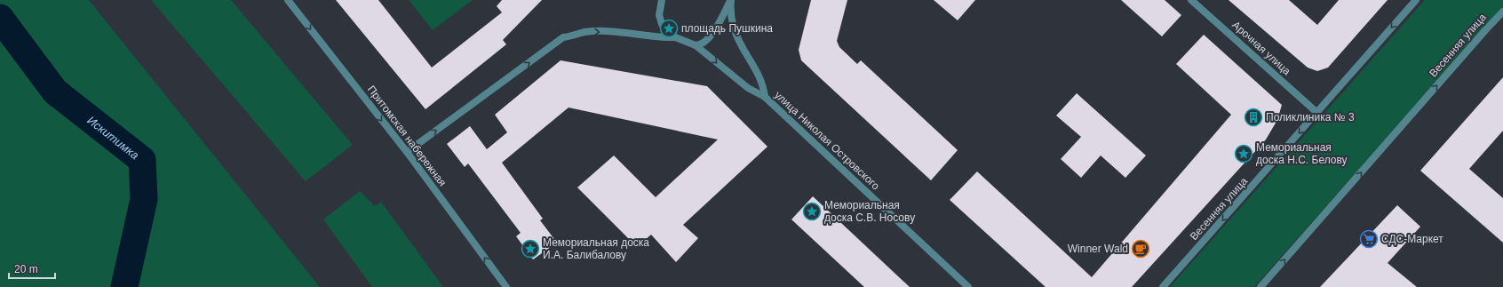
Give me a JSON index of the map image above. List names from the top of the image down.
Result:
{
  "streets": {
    "street": [
      "Весенняя улица",
      "Арочная улица",
      "Притомская набережная",
      "улица Николая Островского"
    ]
  },
  "crossings": [
    ["Весенняя улица", "Арочная улица"]
  ],
  "water": ["Искитимка"],
  "places": {
    "place": [
      "площадь Пушкина",
      "Мемориальная доска Н.С. Белову",
      "Мемориальная доска С.В. Носову",
      "Мемориальная доска И.А. Балибалову"
    ],
    "building": ["Поликлиника № 3"],
    "supermarket": ["СДС-Маркет"],
    "cafe": ["Winner Wald"]
  },
  "scale_bar": "20 m"
}
